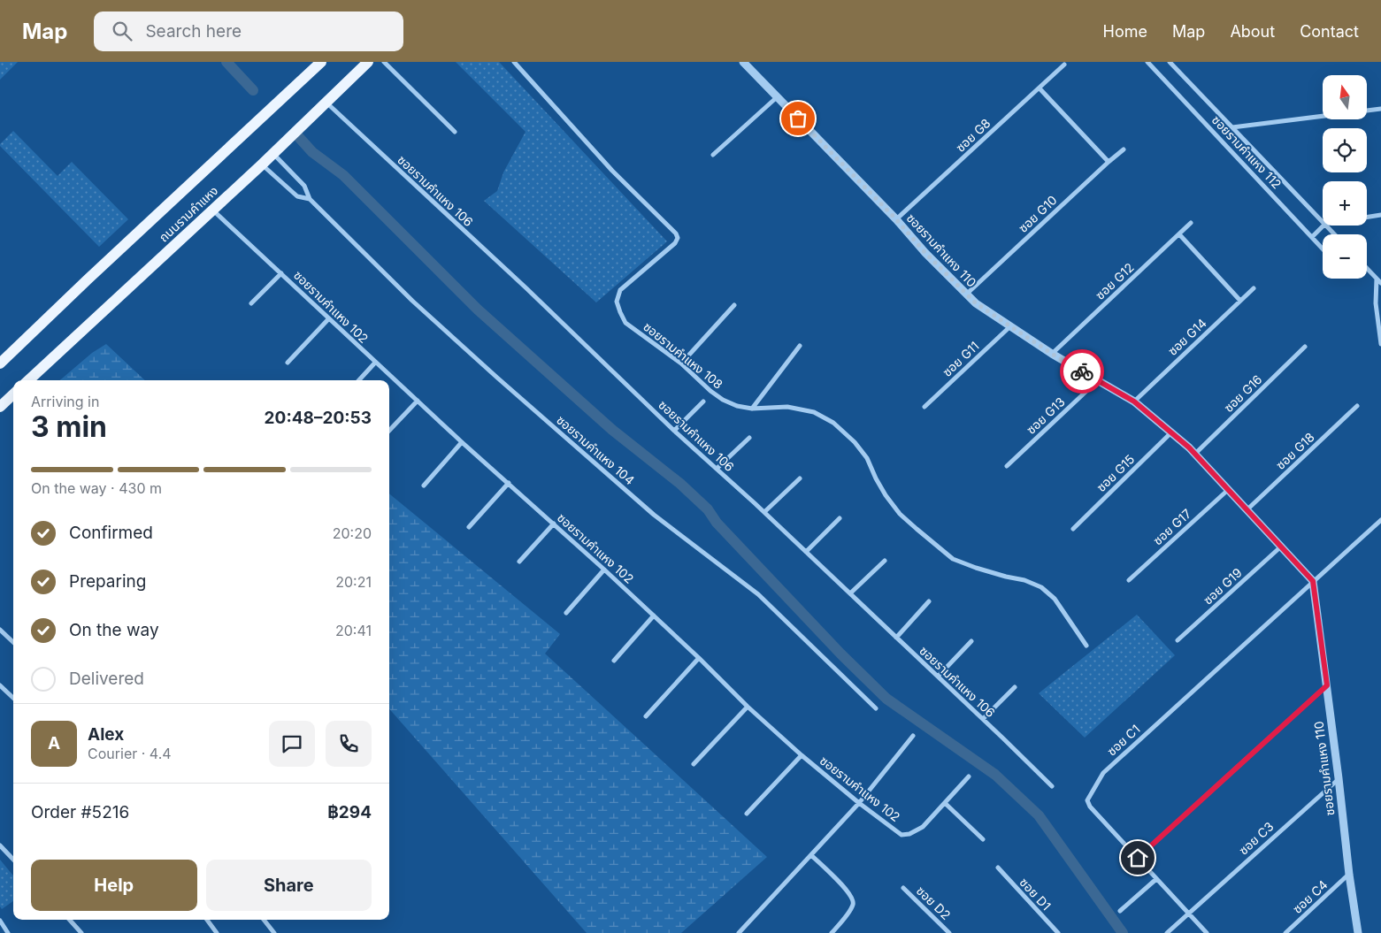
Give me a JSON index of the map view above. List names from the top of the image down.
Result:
{
  "streets": {
    "main road": ["ถนนรามคำแหง"],
    "street": [
      "ซอย G8",
      "ซอยรามคำแหง 112",
      "ซอยรามคําแหง 106",
      "ซอย G10",
      "ซอยรามคำแหง 110",
      "ซอย G12",
      "ซอยรามคําแหง 102",
      "ซอย G14",
      "ซอยรามคำแหง 108",
      "ซอย G11",
      "ซอย G16",
      "ซอย G13",
      "ซอยรามคําแหง 104",
      "ซอย G18",
      "ซอย G15",
      "ซอย G17",
      "ซอย G19",
      "ซอย C1",
      "ซอย C3",
      "ซอย D1",
      "ซอย C4",
      "ซอย D2"
    ]
  },
  "crossings": [
    ["ซอย G8", "ซอยรามคำแหง 110"],
    ["ซอยรามคําแหง 106", "ถนนรามคำแหง"],
    ["ถนนรามคำแหง", "ซอยรามคําแหง 102"],
    ["ถนนรามคำแหง", "ซอยรามคําแหง 104"],
    ["ซอย G10", "ซอยรามคำแหง 110"],
    ["ซอยรามคำแหง 110", "ซอย G12"],
    ["ซอยรามคำแหง 110", "ซอย G14"],
    ["ซอยรามคำแหง 110", "ซอย G11"],
    ["ซอยรามคำแหง 110", "ซอย G16"],
    ["ซอยรามคำแหง 110", "ซอย G13"],
    ["ซอยรามคำแหง 110", "ซอย G18"],
    ["ซอยรามคำแหง 110", "ซอย G15"],
    ["ซอยรามคำแหง 110", "ซอย G17"],
    ["ซอยรามคำแหง 110", "ซอย G19"],
    ["ซอยรามคำแหง 110", "ซอย C1"],
    ["ซอยรามคำแหง 110", "ซอย C3"],
    ["ซอยรามคำแหง 110", "ซอย C4"],
    ["ซอย C1", "ซอย C3"]
  ],
  "north": "top",
  "page": {
    "header": "Map",
    "search": "Search here",
    "nav": [
      "Home",
      "Map",
      "About",
      "Contact"
    ],
    "map_buttons": ["+", "−"],
    "heading": ["3 min", "Arriving in", "20:48–20:53"],
    "panel": [
      "Alex",
      "Courier · 4.4",
      "Order #5216",
      "฿294"
    ],
    "bar": "On the way · 430 m",
    "list": [
      ["Confirmed", "20:20"],
      ["Preparing", "20:21"],
      ["On the way", "20:41"],
      "Delivered"
    ],
    "round": "A",
    "buttons": ["Help", "Share"]
  }
}
